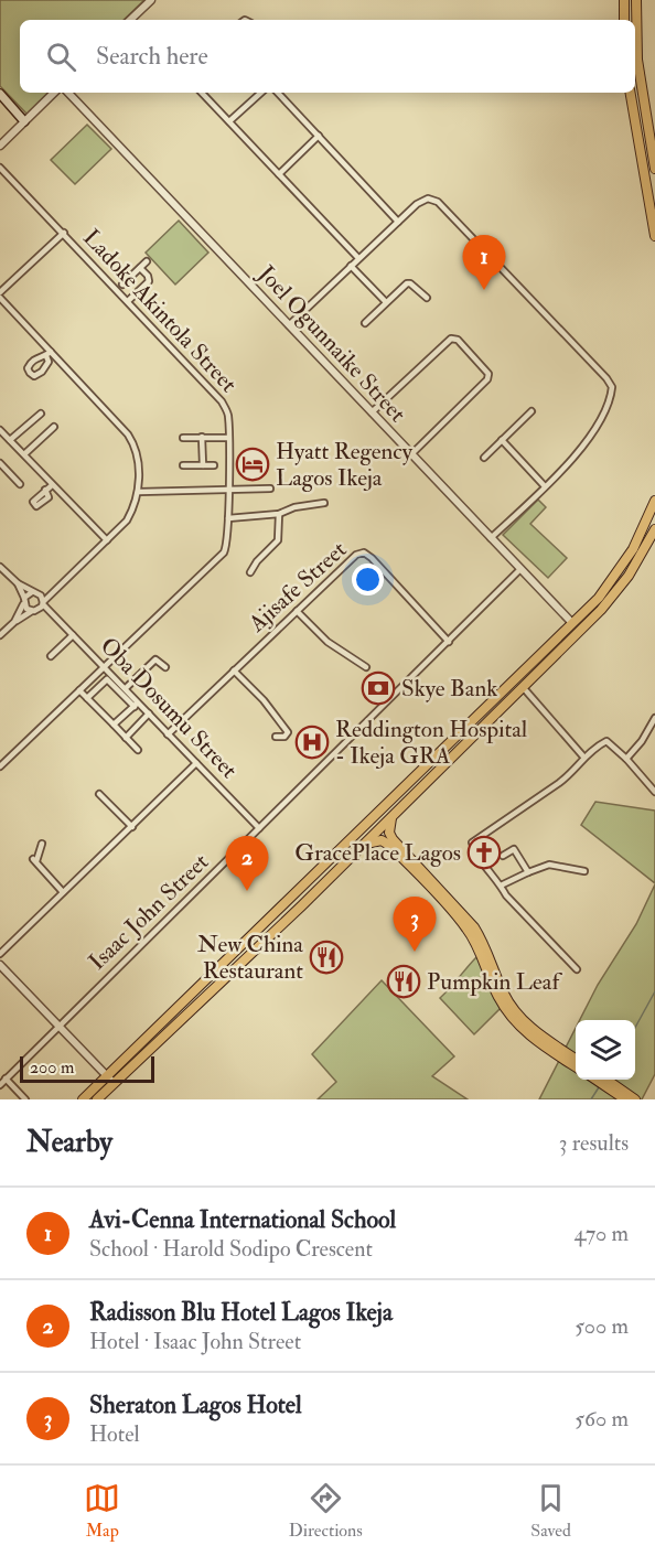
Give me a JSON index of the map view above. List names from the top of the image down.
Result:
{
  "streets": {
    "street": [
      "Ladoke Akintola Street",
      "Joel Ogunnaike Street",
      "Ajisafe Street",
      "Oba Dosumu Street",
      "Isaac John Street"
    ]
  },
  "crossings": [
    ["Ladoke Akintola Street", "Oba Dosumu Street"],
    ["Joel Ogunnaike Street", "Isaac John Street"],
    ["Ajisafe Street", "Oba Dosumu Street"],
    ["Ajisafe Street", "Isaac John Street"],
    ["Oba Dosumu Street", "Isaac John Street"]
  ],
  "places": {
    "hotel": ["Hyatt Regency Lagos Ikeja"],
    "bank": ["Skye Bank"],
    "hospital": ["Reddington Hospital - Ikeja GRA"],
    "church": ["GracePlace Lagos"],
    "restaurant": ["New China Restaurant", "Pumpkin Leaf"]
  },
  "scale_bar": "200 m",
  "page": {
    "search": "Search here",
    "pins": ["1", "2", "3"],
    "scale": "200 m",
    "heading": ["Nearby", "3 results"],
    "list": [
      {
        "mark": "1",
        "name": "Avi-Cenna International School",
        "note": "School · Harold Sodipo Crescent",
        "value": "470 m"
      },
      {
        "mark": "2",
        "name": "Radisson Blu Hotel Lagos Ikeja",
        "note": "Hotel · Isaac John Street",
        "value": "500 m"
      },
      {
        "mark": "3",
        "name": "Sheraton Lagos Hotel",
        "note": "Hotel",
        "value": "560 m"
      }
    ],
    "nav": ["Map", "Directions", "Saved"]
  }
}
